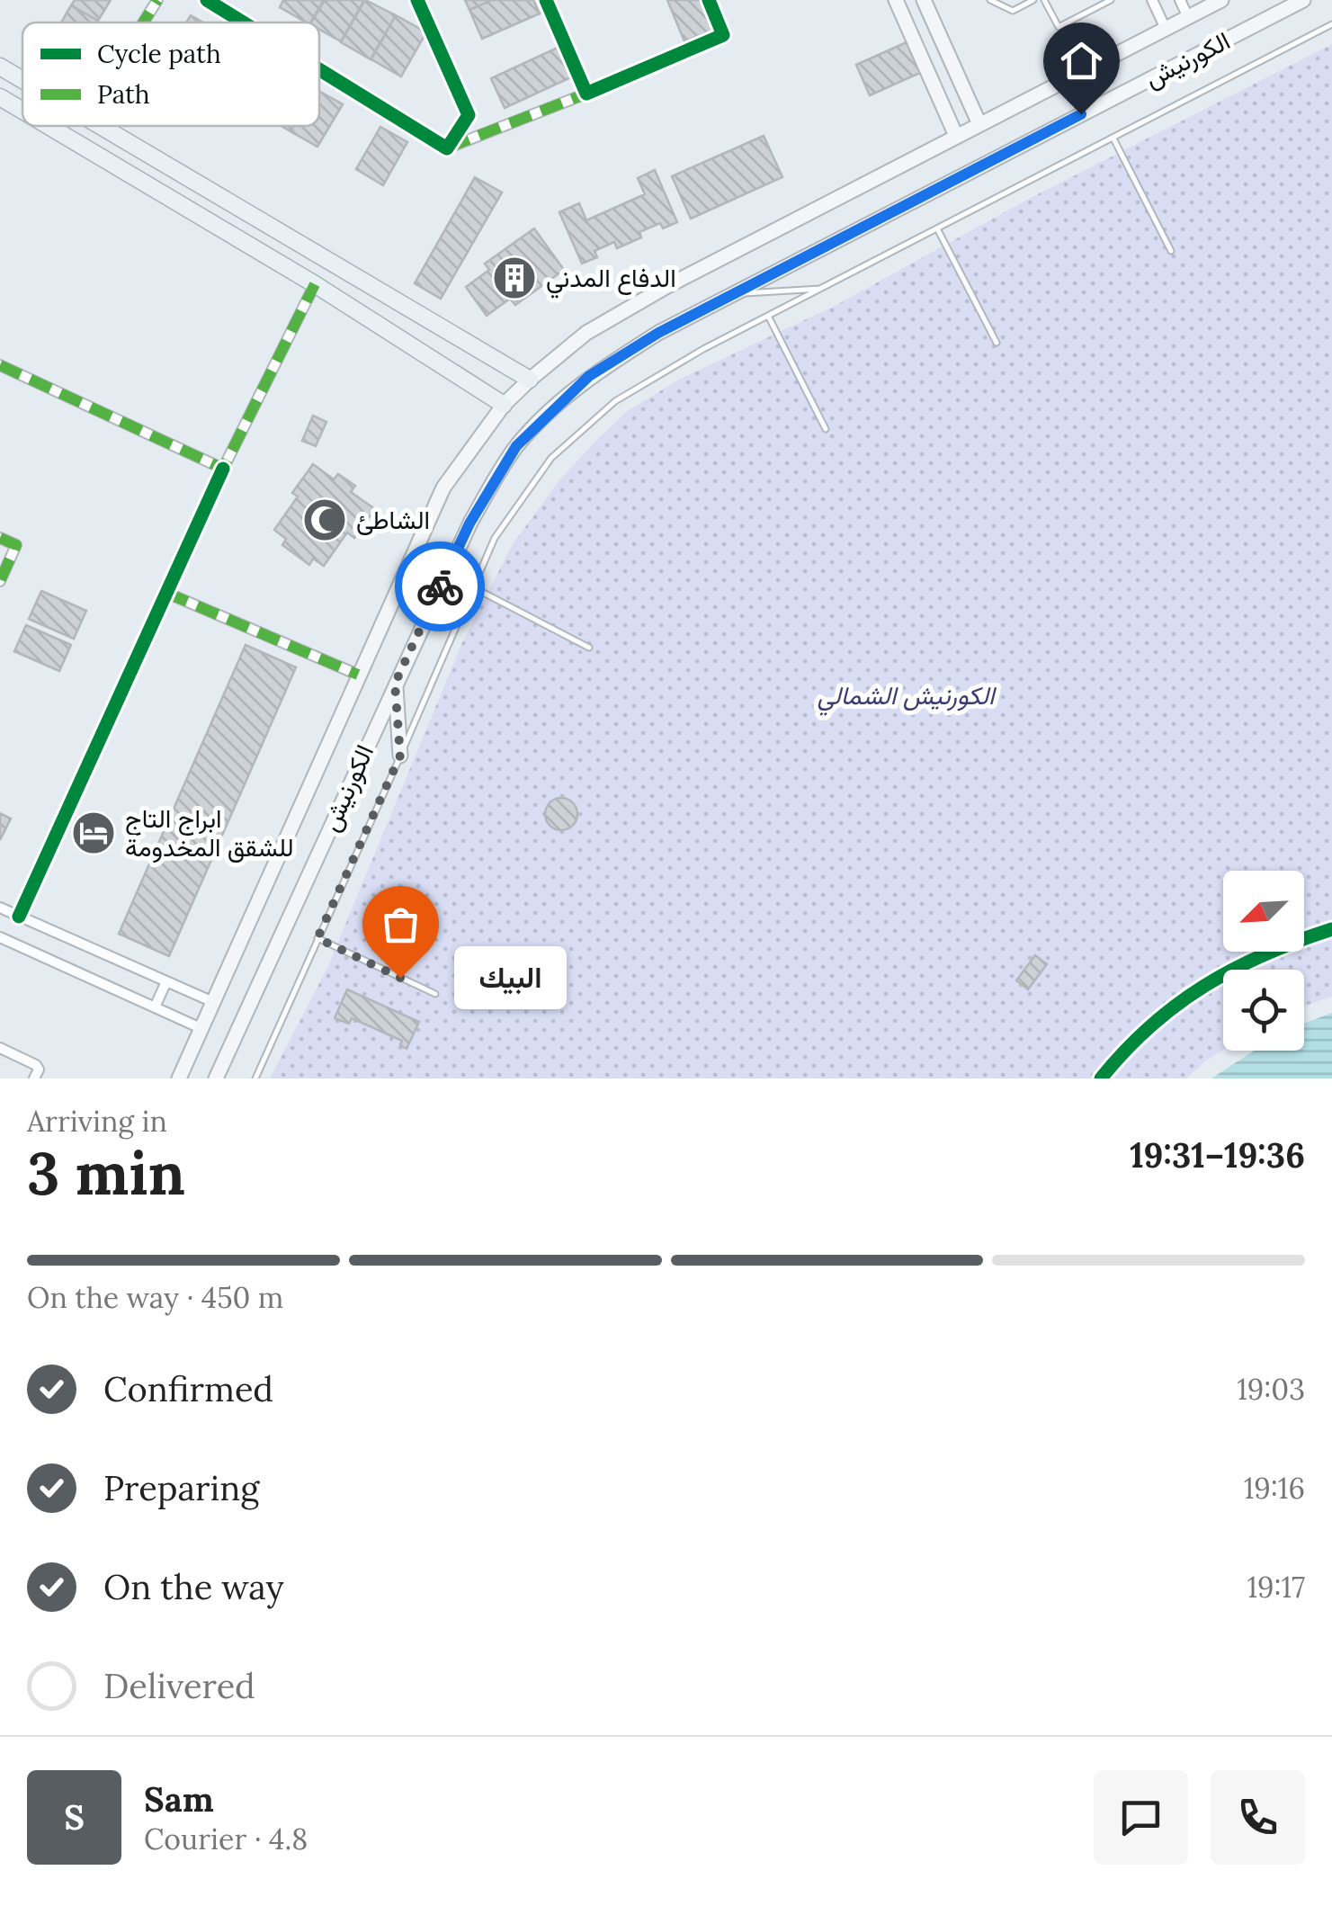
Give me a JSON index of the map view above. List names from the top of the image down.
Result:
{
  "streets": {
    "main road": ["الكورنيش"]
  },
  "parks": ["الكورنيش الشمالي"],
  "places": {
    "building": ["الدفاع المدني"],
    "mosque": ["الشاطئ"],
    "hotel": ["ابراج التاج للشقق المخدومة"],
    "other": ["البيك"]
  },
  "legend": ["Cycle path", "Path"],
  "north": "bottom left",
  "page": {
    "bubble": "البيك",
    "heading": ["3 min", "Arriving in", "19:31–19:36"],
    "panel": ["Sam", "Courier · 4.8"],
    "bar": "On the way · 450 m",
    "list": [
      ["Confirmed", "19:03"],
      ["Preparing", "19:16"],
      ["On the way", "19:17"],
      "Delivered"
    ],
    "round": "S"
  }
}
